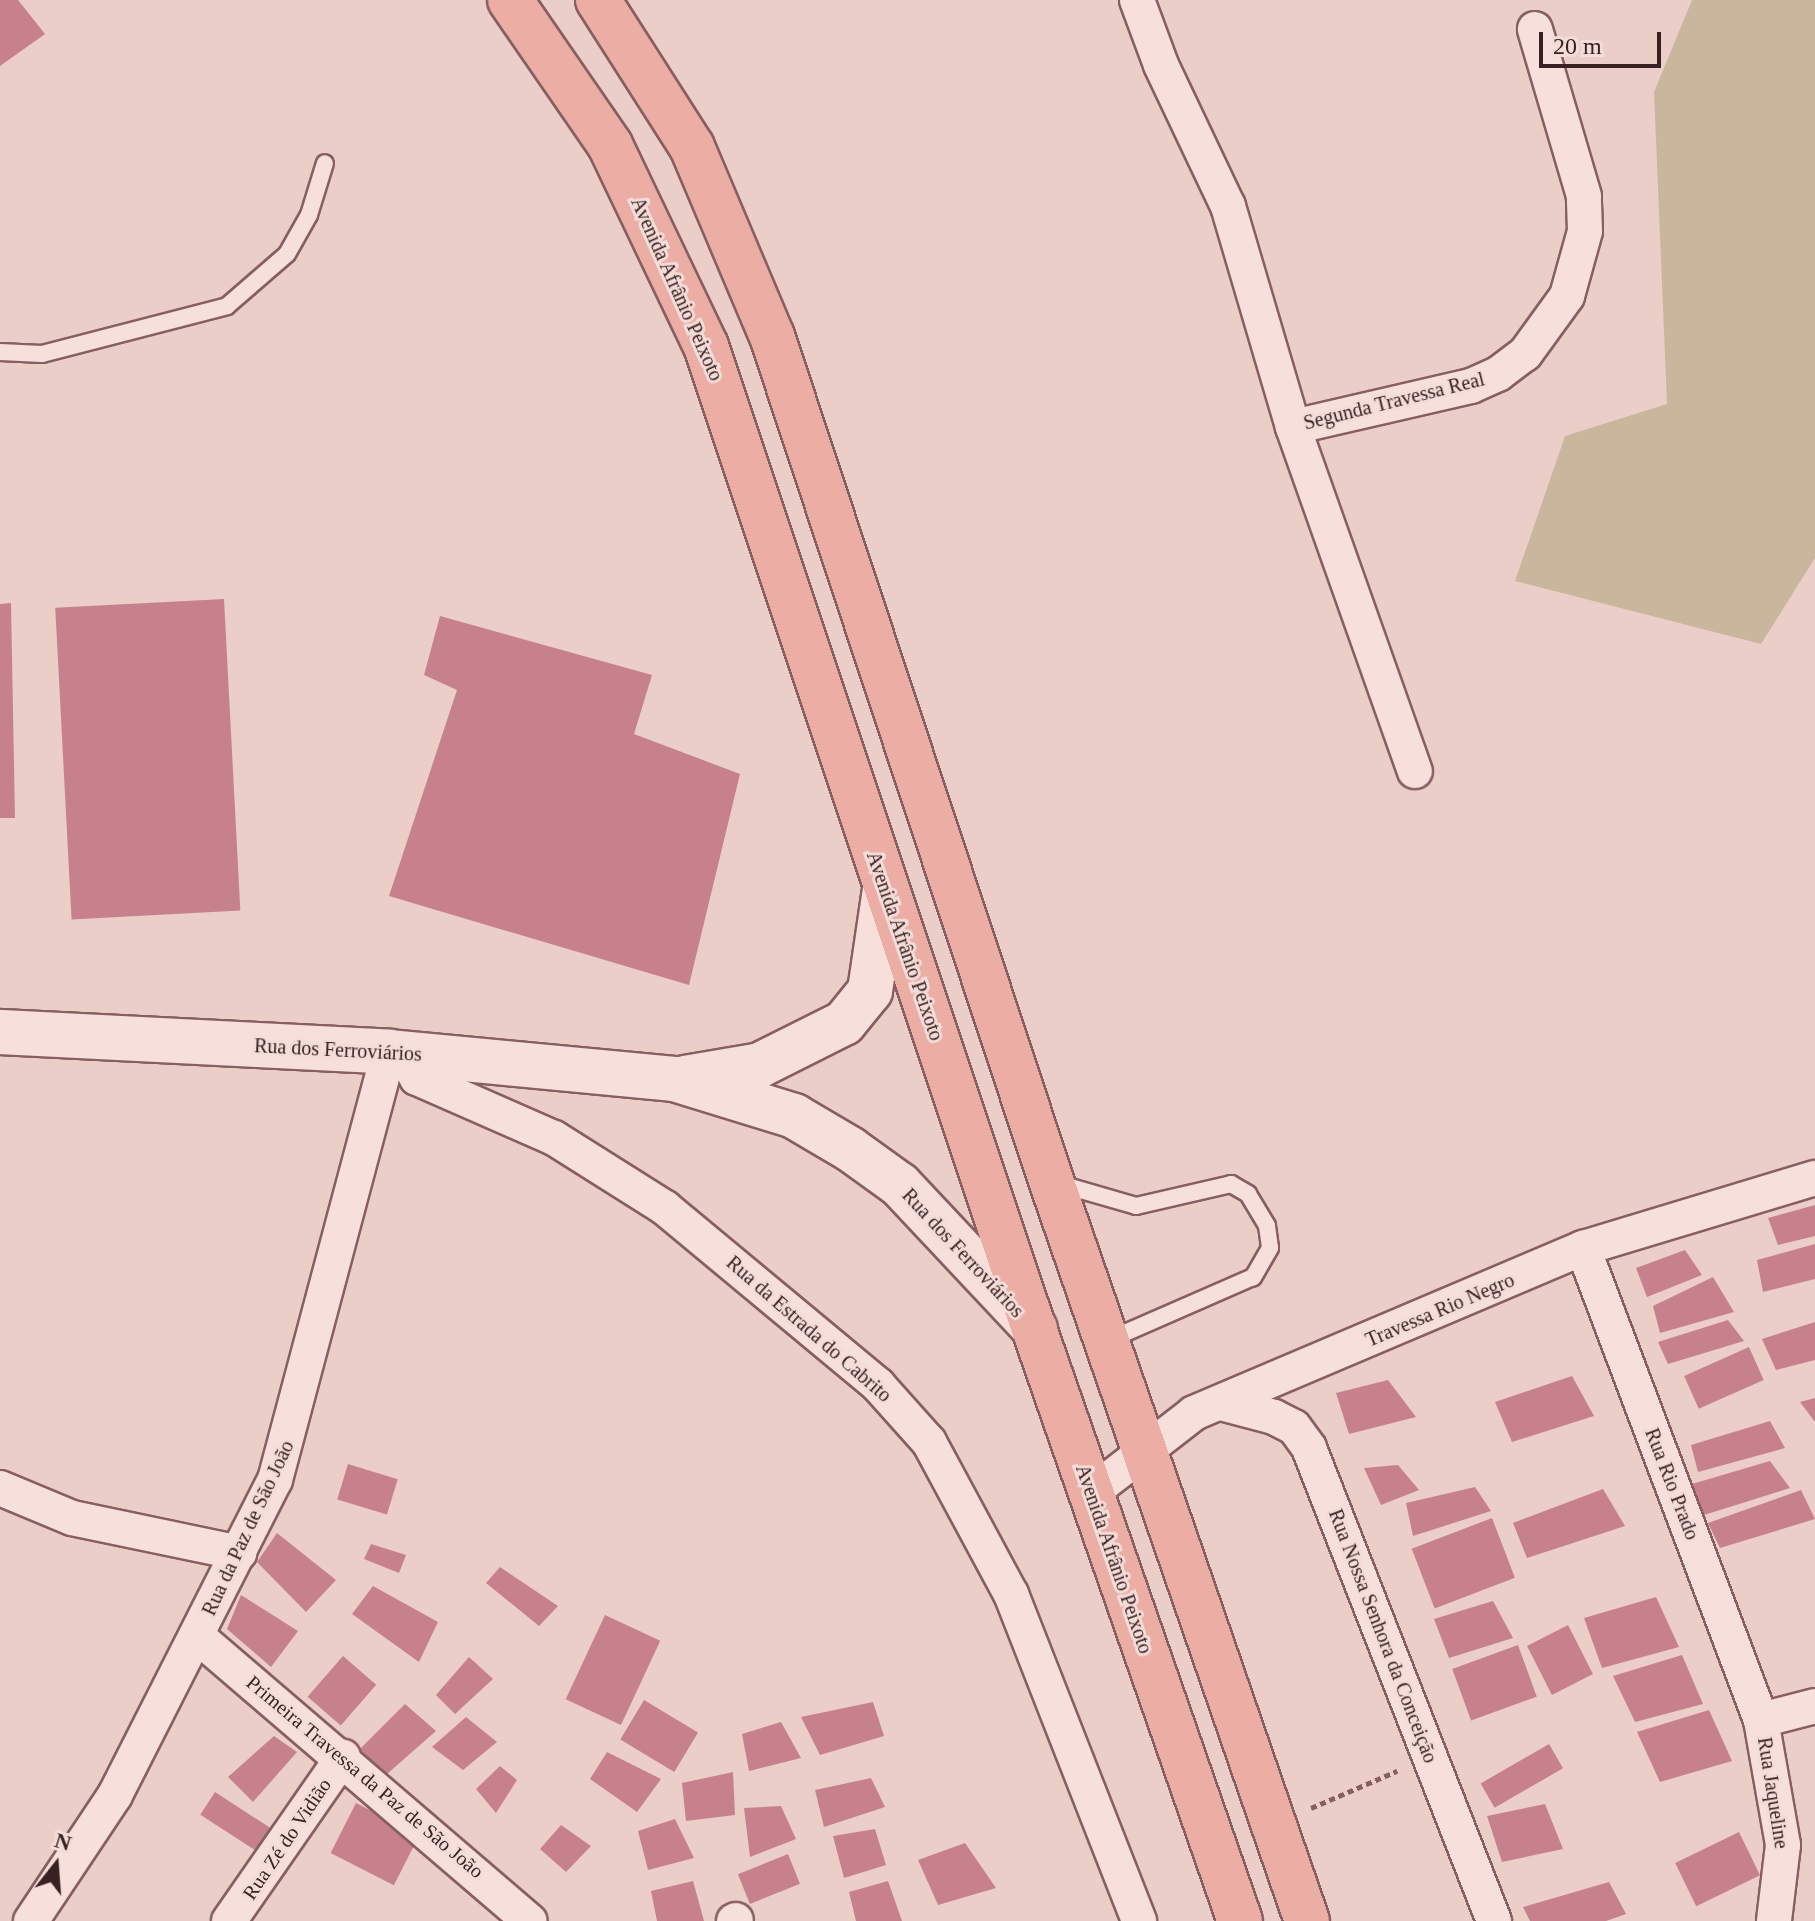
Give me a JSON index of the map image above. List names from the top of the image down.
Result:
{
  "streets": {
    "main road": ["Avenida Afrânio Peixoto", "Rua dos Ferroviários"],
    "street": [
      "Segunda Travessa Real",
      "Travessa Rio Negro",
      "Rua da Estrada do Cabrito",
      "Rua Rio Prado",
      "Rua da Paz de São João",
      "Rua Nossa Senhora da Conceição",
      "Primeira Travessa da Paz de São João",
      "Rua Jaqueline",
      "Rua Zé do Vidião"
    ]
  },
  "crossings": [
    ["Avenida Afrânio Peixoto", "Rua dos Ferroviários"],
    ["Avenida Afrânio Peixoto", "Travessa Rio Negro"],
    ["Rua dos Ferroviários", "Rua da Estrada do Cabrito"],
    ["Rua dos Ferroviários", "Rua da Paz de São João"],
    ["Travessa Rio Negro", "Rua Rio Prado"],
    ["Travessa Rio Negro", "Rua Nossa Senhora da Conceição"],
    ["Rua da Estrada do Cabrito", "Rua da Paz de São João"],
    ["Rua Rio Prado", "Rua Jaqueline"],
    ["Rua da Paz de São João", "Primeira Travessa da Paz de São João"],
    ["Primeira Travessa da Paz de São João", "Rua Zé do Vidião"]
  ],
  "scale_bar": "20 m",
  "north": "top"
}
